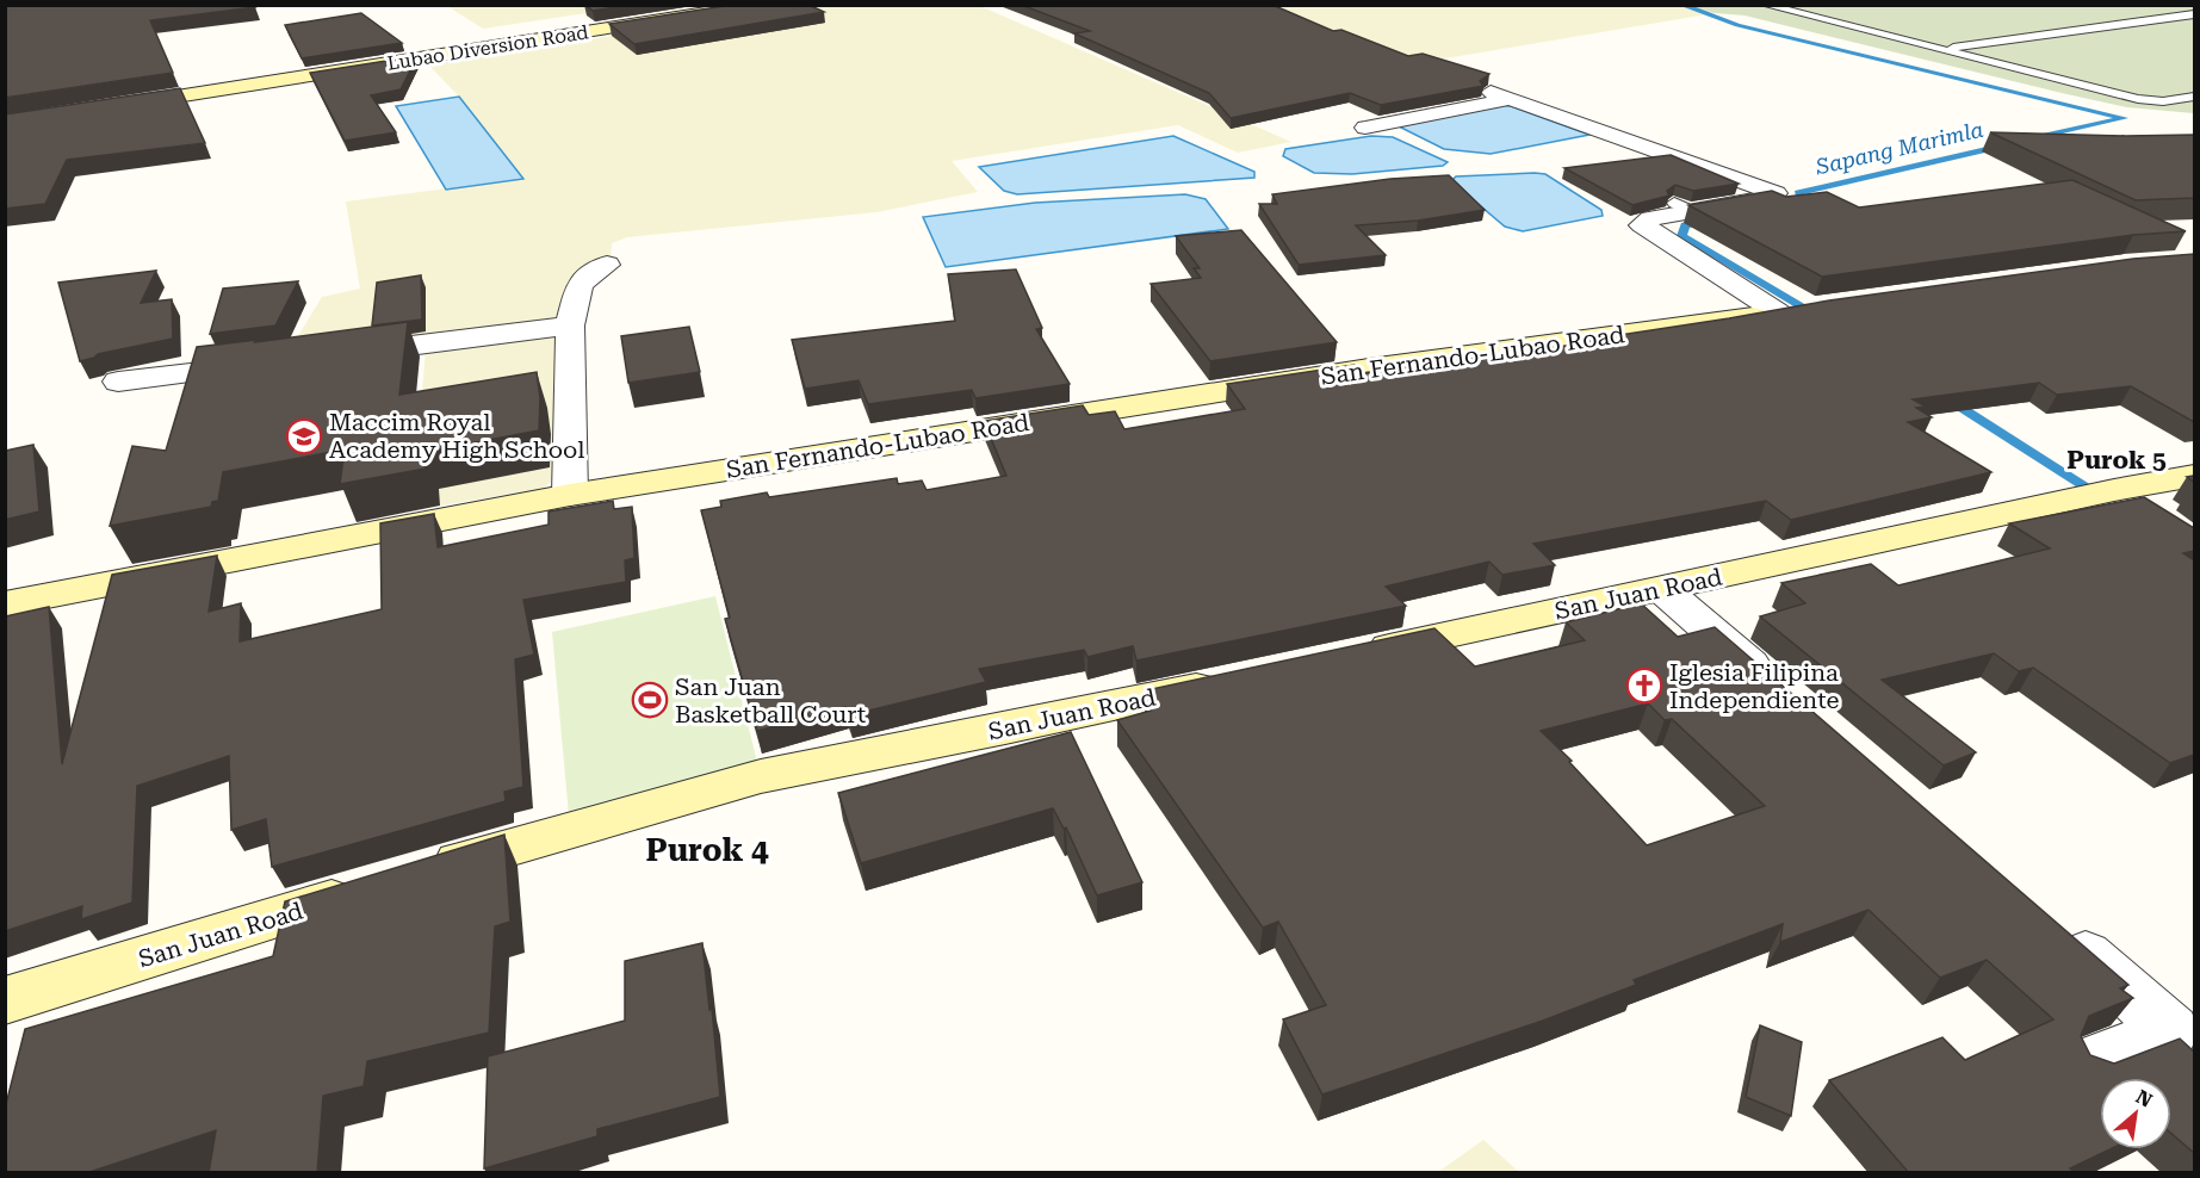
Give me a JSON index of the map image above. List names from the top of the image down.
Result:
{
  "streets": {
    "street": ["Lubao Diversion Road", "San Fernando-Lubao Road", "San Juan Road"]
  },
  "districts": ["Purok 5", "Purok 4"],
  "water": ["Sapang Marimla"],
  "places": {
    "school or university": ["Maccim Royal Academy High School"],
    "church": ["Iglesia Filipina Independiente"],
    "sports": ["San Juan Basketball Court"]
  },
  "north": "top right"
}
